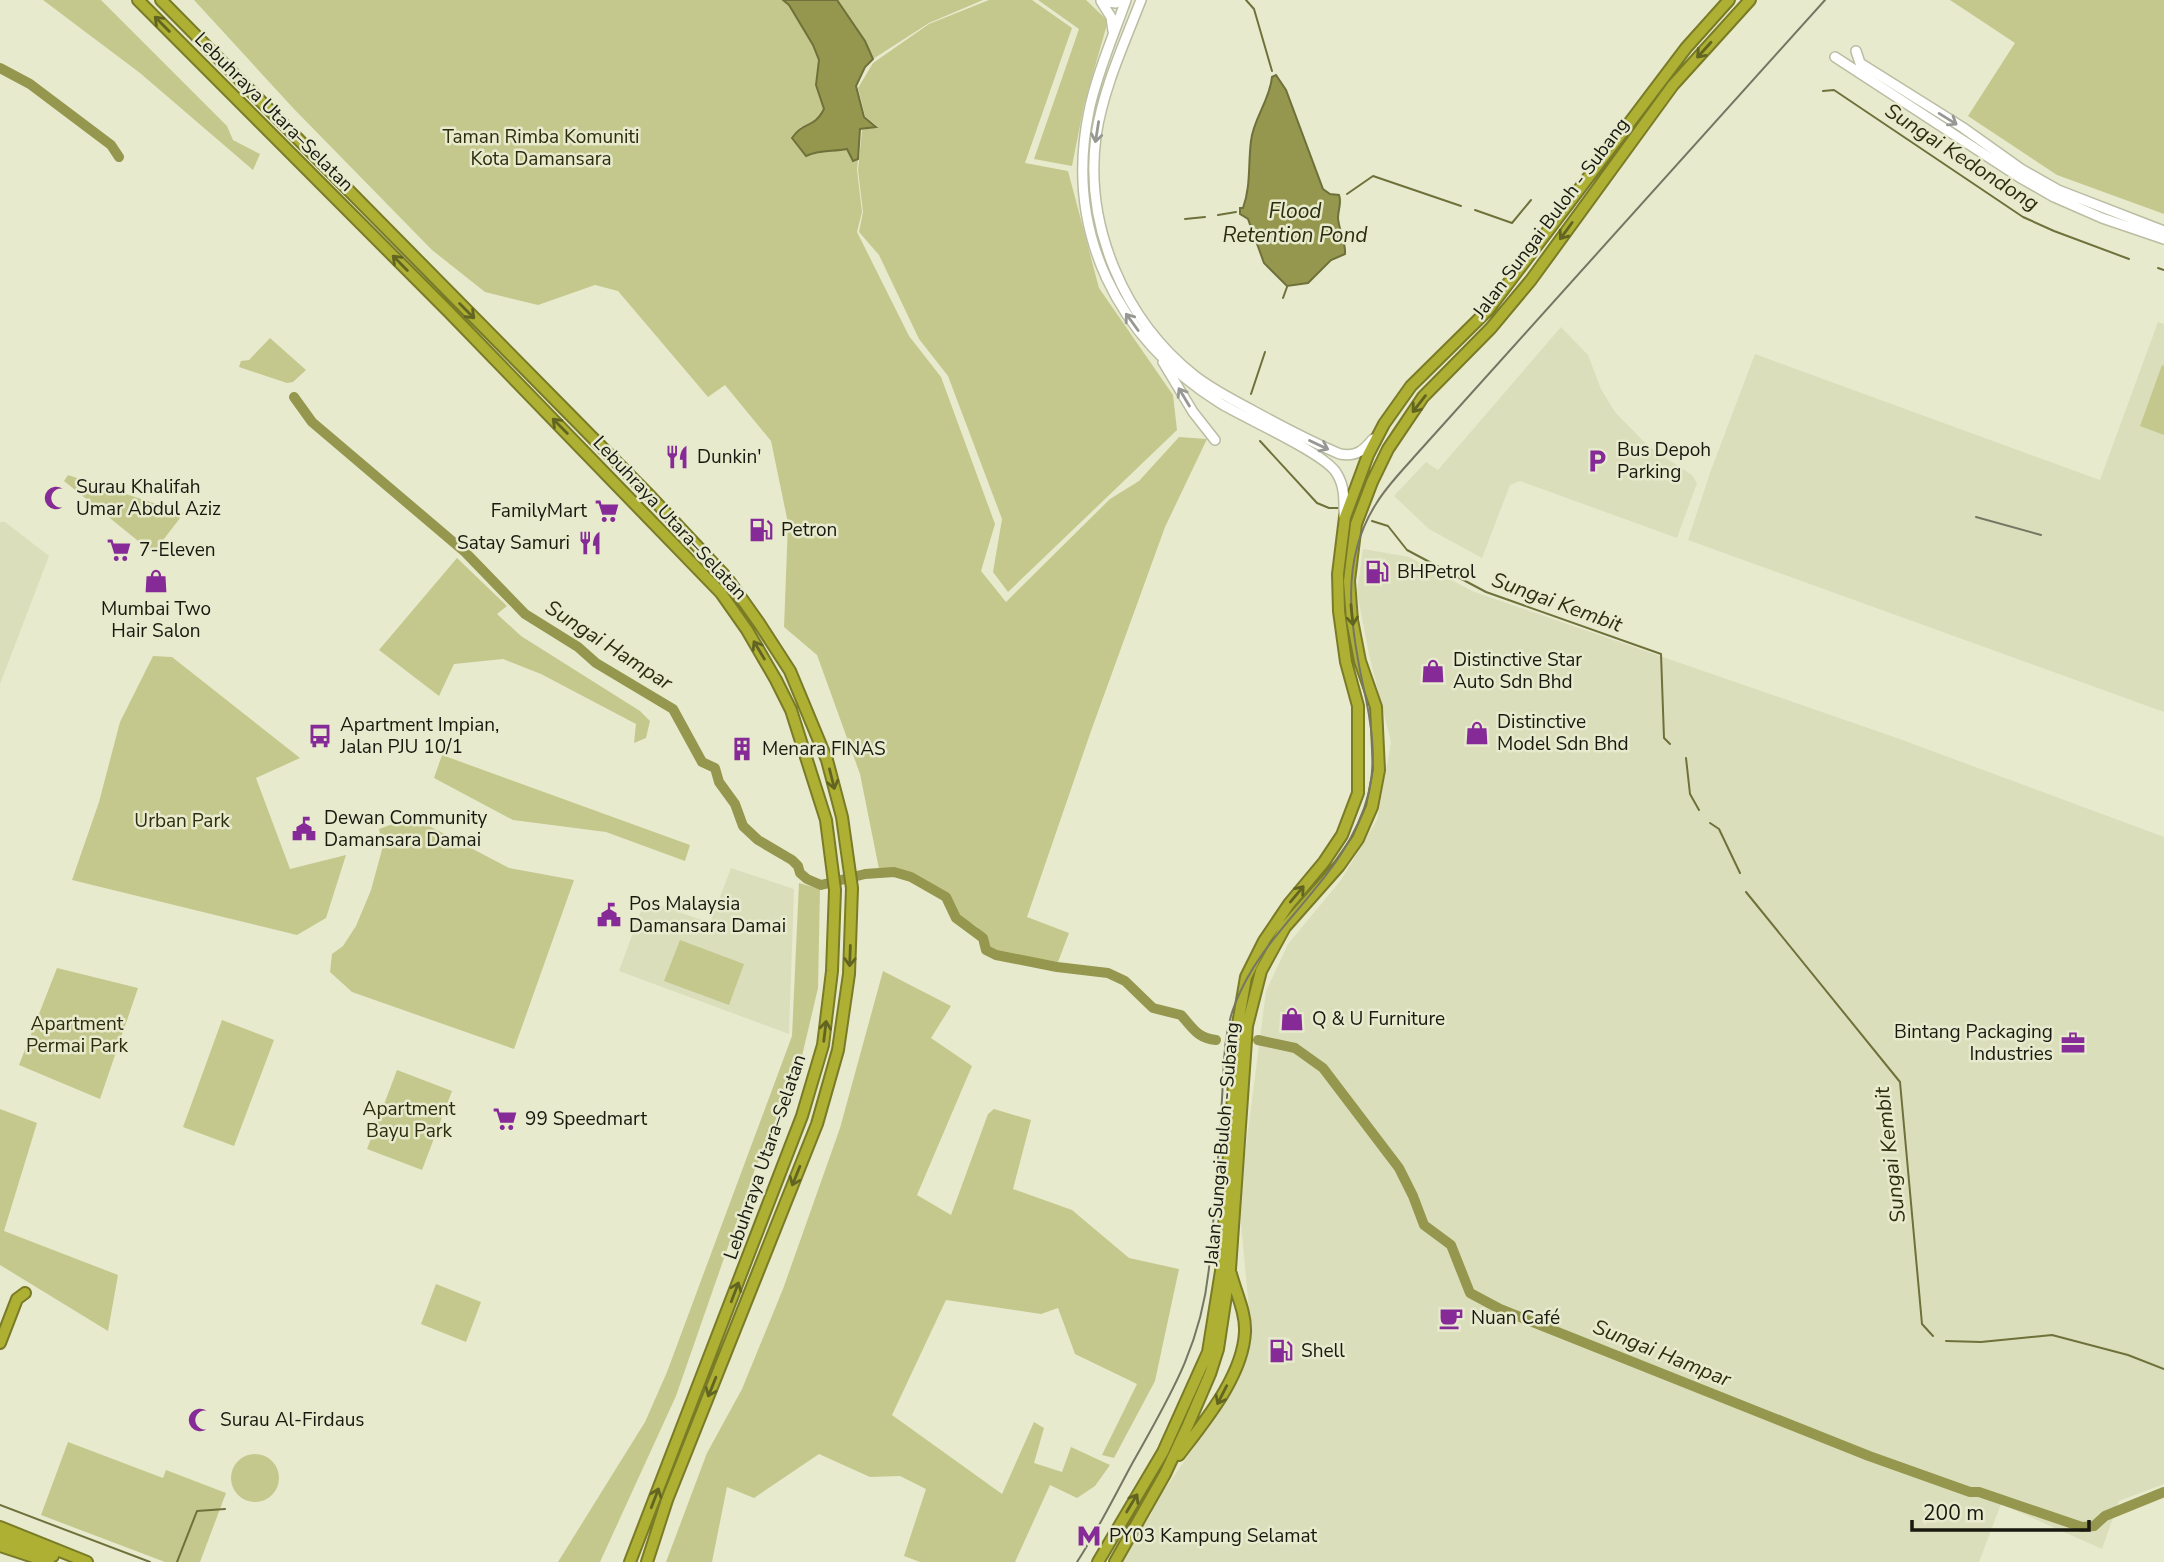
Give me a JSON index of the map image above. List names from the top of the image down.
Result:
{
  "streets": {
    "highway": ["Lebuhraya Utara–Selatan", "Jalan Sungai Buloh - Subang"]
  },
  "water": [
    "Sungai Kedondong",
    "Flood Retention Pond",
    "Sungai Kembit",
    "Sungai Hampar"
  ],
  "parks": [
    "Taman Rimba Komuniti Kota Damansara",
    "Urban Park",
    "Apartment Permai Park",
    "Apartment Bayu Park"
  ],
  "places": {
    "restaurant": ["Dunkin'", "Satay Samuri"],
    "parking": ["Bus Depoh Parking"],
    "mosque": ["Surau Khalifah Umar Abdul Aziz", "Surau Al-Firdaus"],
    "supermarket": ["FamilyMart", "7-Eleven", "99 Speedmart"],
    "fuel station": ["Petron", "BHPetrol", "Shell"],
    "shop": [
      "Mumbai Two Hair Salon",
      "Distinctive Star Auto Sdn Bhd",
      "Distinctive Model Sdn Bhd",
      "Q & U Furniture"
    ],
    "bus stop": ["Apartment Impian, Jalan PJU 10/1"],
    "building": ["Menara FINAS"],
    "public building": ["Dewan Community Damansara Damai", "Pos Malaysia Damansara Damai"],
    "office": ["Bintang Packaging Industries"],
    "cafe": ["Nuan Café"],
    "metro station": ["PY03 Kampung Selamat"]
  },
  "scale_bar": "200 m"
}
